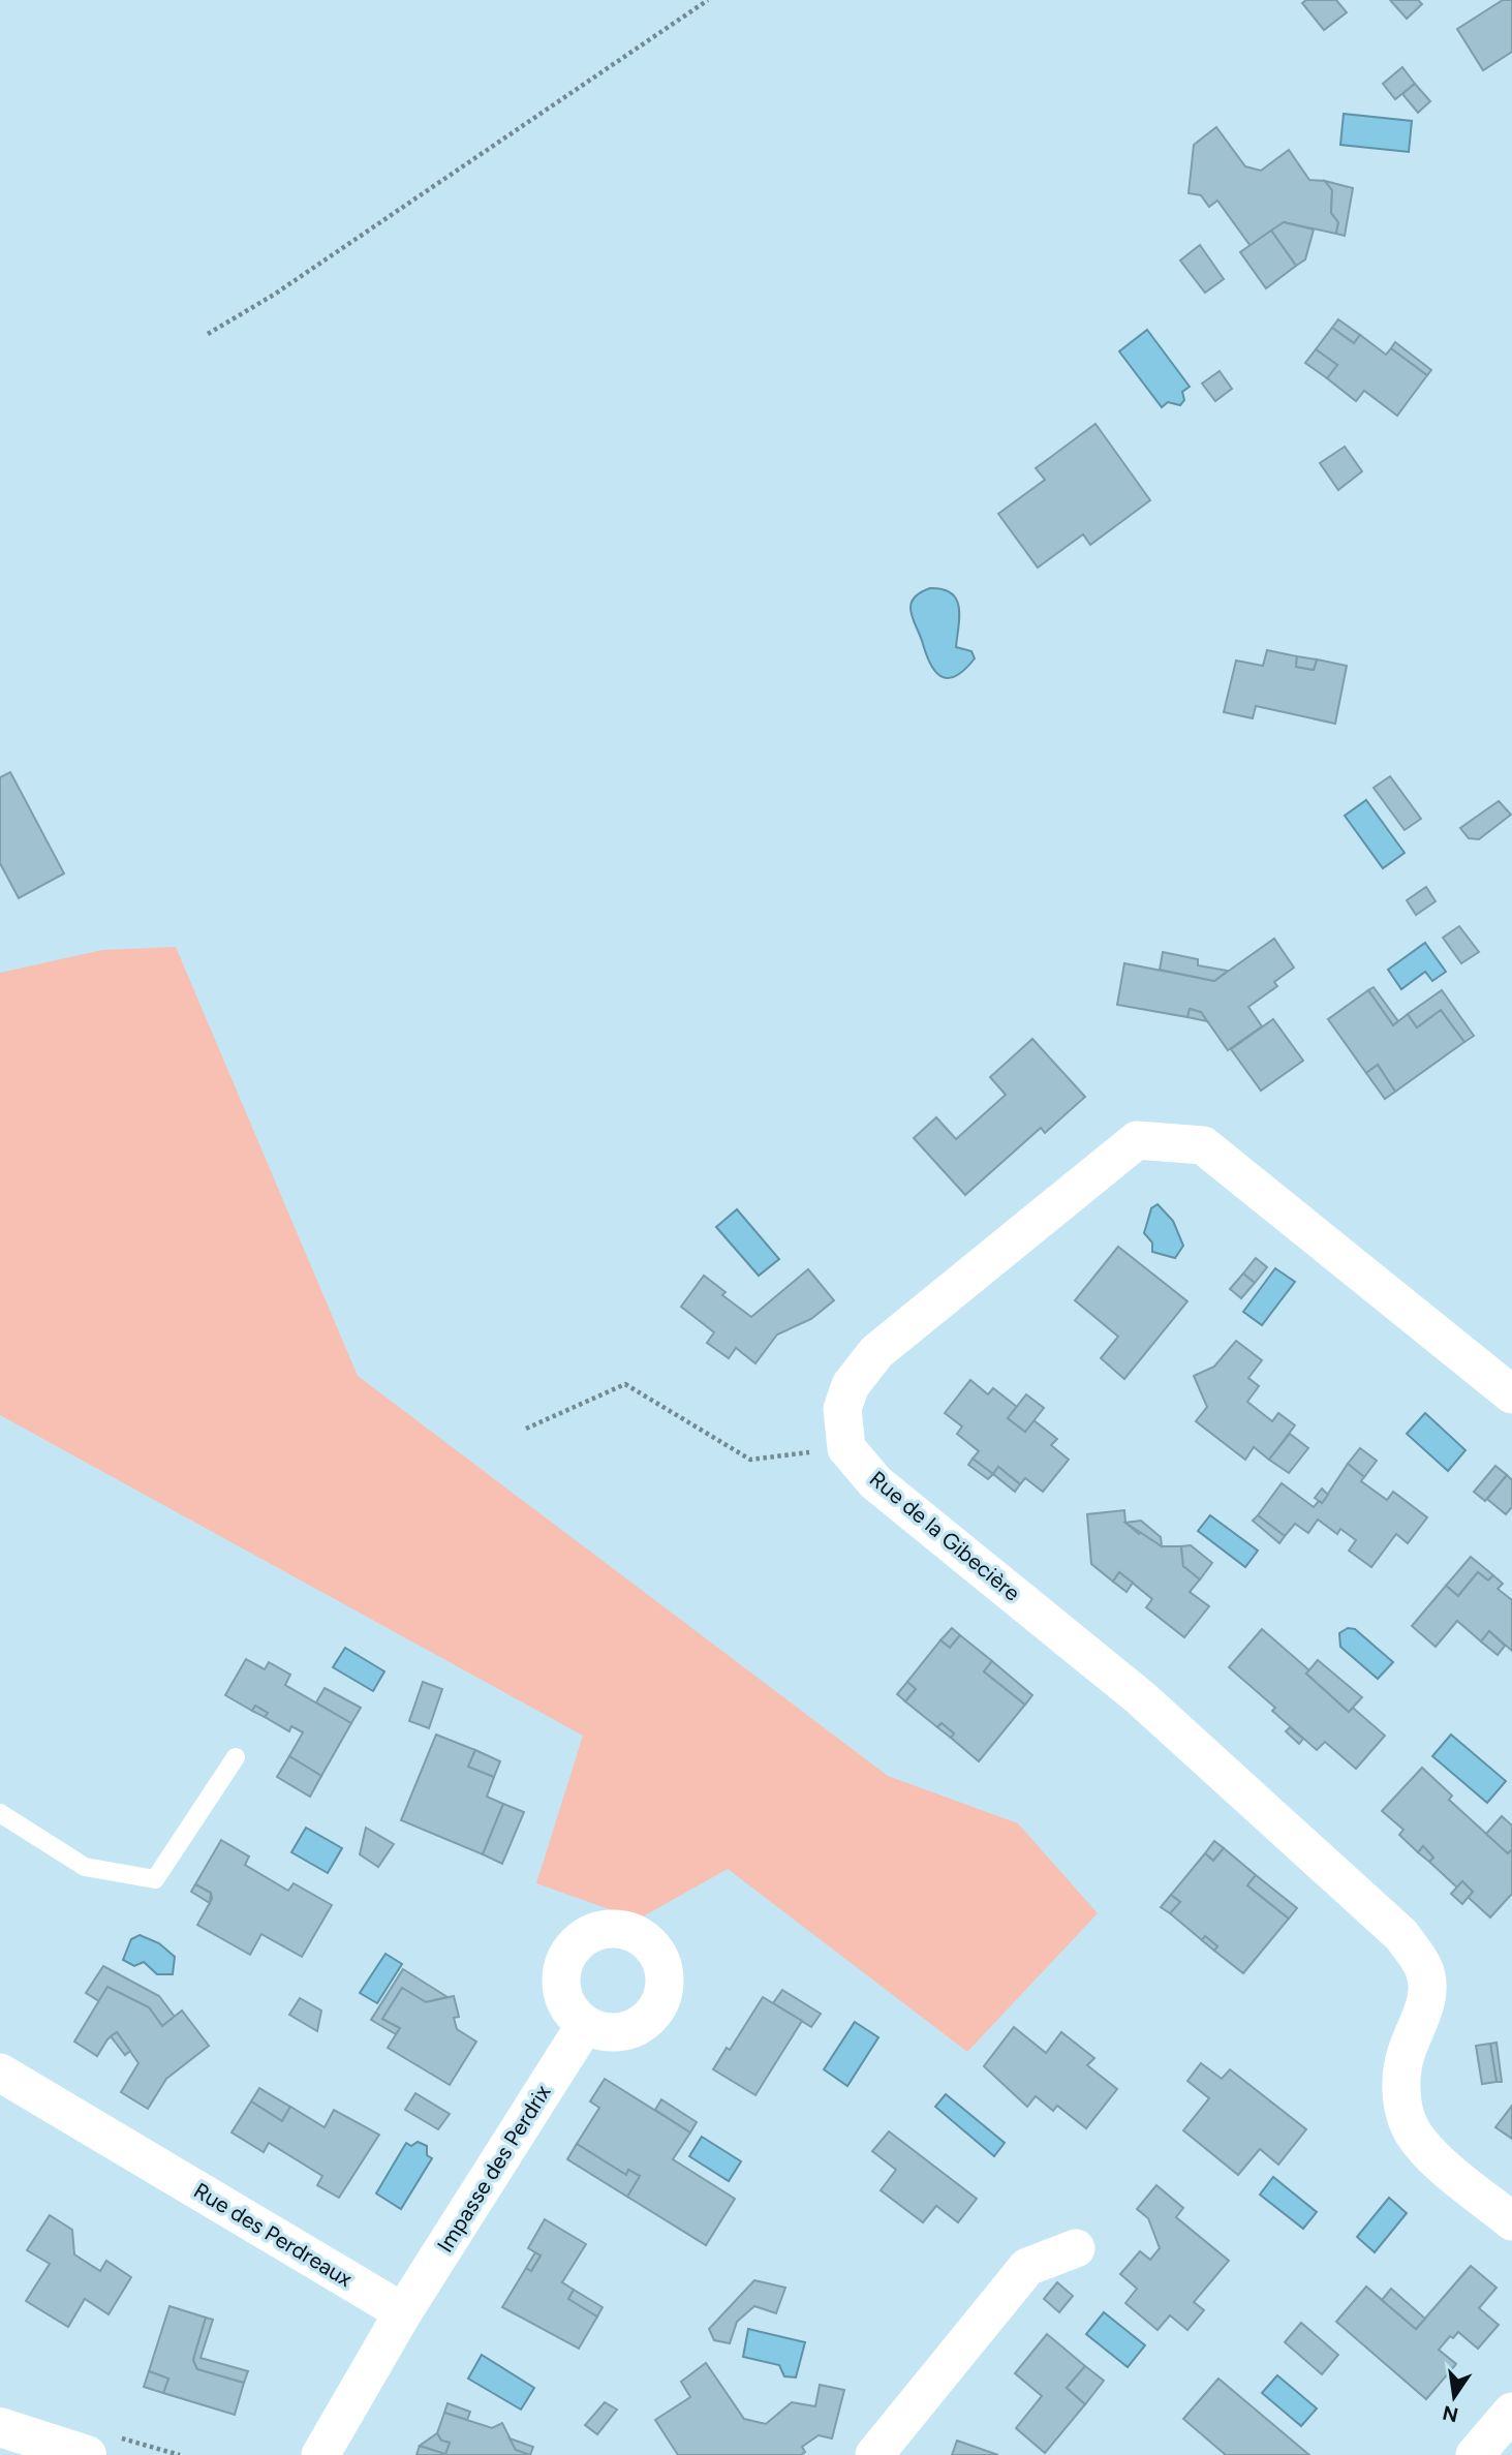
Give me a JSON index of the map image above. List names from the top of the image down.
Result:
{
  "streets": {
    "street": ["Rue de la Gibecière", "Impasse des Perdrix", "Rue des Perdreaux"]
  },
  "crossings": [
    ["Impasse des Perdrix", "Rue des Perdreaux"]
  ],
  "north": "bottom"
}
